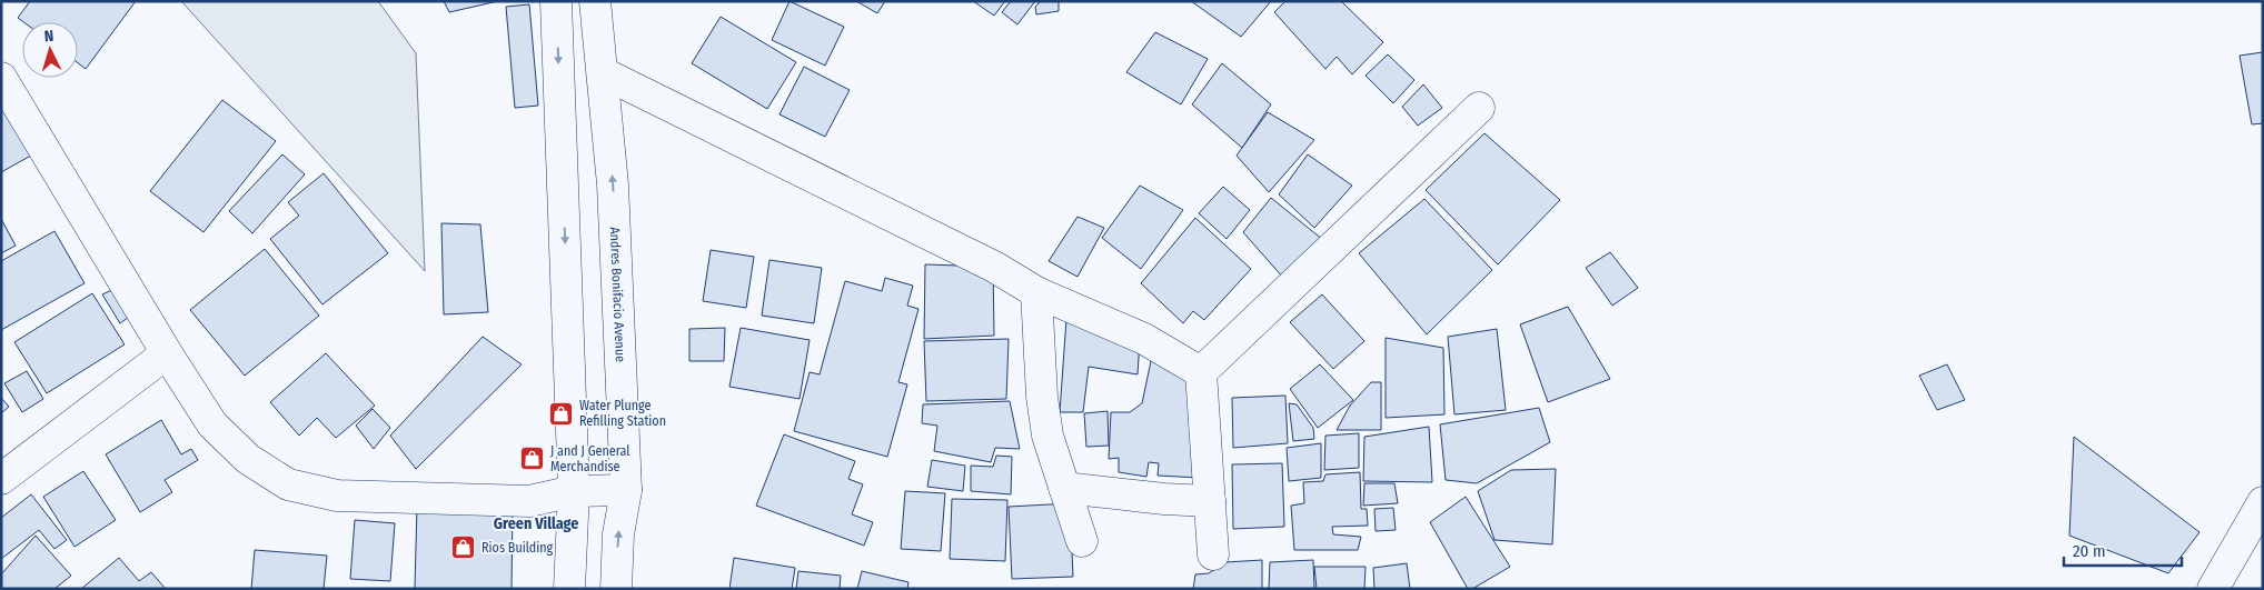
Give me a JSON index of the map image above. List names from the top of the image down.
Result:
{
  "streets": {
    "main road": ["Andres Bonifacio Avenue"]
  },
  "districts": ["Green Village"],
  "places": {
    "shop": ["Water Plunge Refilling Station", "J and J General Merchandise", "Rios Building"]
  },
  "scale_bar": "20 m",
  "north": "top"
}
